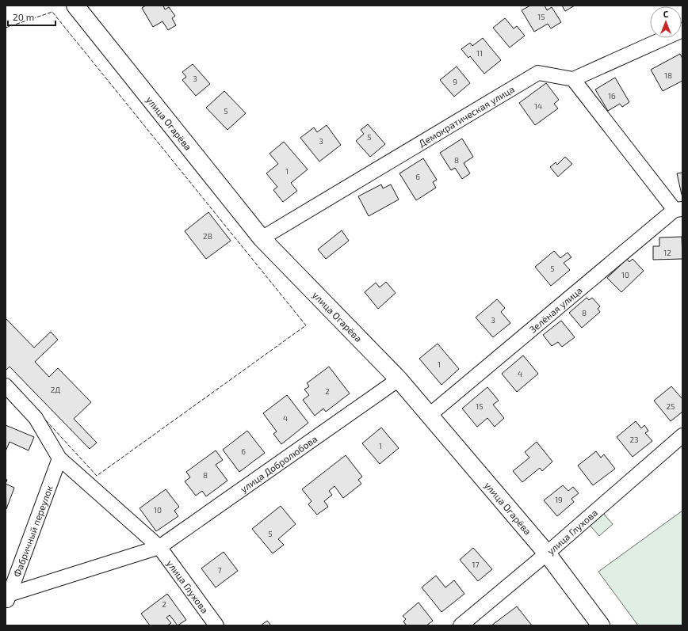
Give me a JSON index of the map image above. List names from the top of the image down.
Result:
{
  "streets": {
    "main road": ["улица Огарёва"],
    "street": [
      "Демократическая улица",
      "Зелёная улица",
      "улица Добролюбова",
      "Фабричный переулок",
      "улица Глухова"
    ]
  },
  "crossings": [
    ["Демократическая улица", "улица Огарёва"],
    ["улица Огарёва", "Зелёная улица"],
    ["улица Огарёва", "улица Добролюбова"],
    ["улица Огарёва", "улица Глухова"],
    ["улица Добролюбова", "Фабричный переулок"],
    ["улица Добролюбова", "улица Глухова"],
    ["Фабричный переулок", "улица Глухова"]
  ],
  "house_numbers": [
    "15",
    "11",
    "18",
    "3",
    "9",
    "16",
    "14",
    "5",
    "5",
    "3",
    "8",
    "1",
    "6",
    "2В",
    "12",
    "5",
    "10",
    "8",
    "3",
    "1",
    "4",
    "2Д",
    "2",
    "15",
    "25",
    "4",
    "23",
    "1",
    "6",
    "8",
    "19",
    "10",
    "5",
    "17",
    "7",
    "2"
  ],
  "scale_bar": "20 m",
  "north": "top"
}
